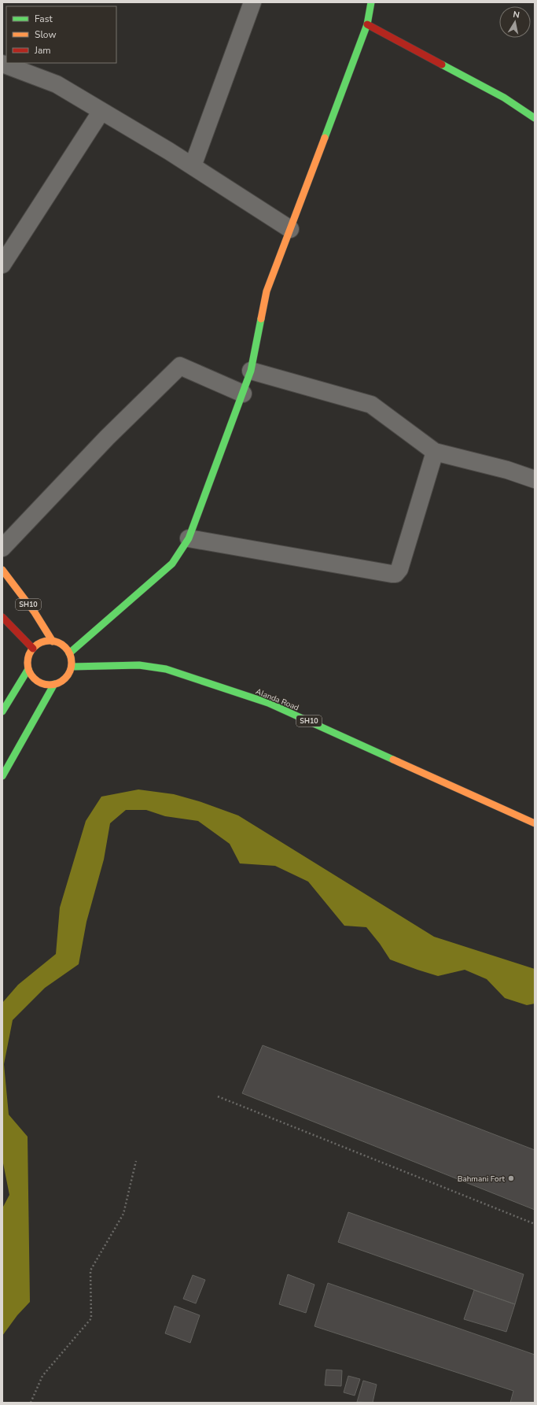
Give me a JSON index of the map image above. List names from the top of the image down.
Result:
{
  "streets": {
    "street": ["SH10", "Alanda Road"]
  },
  "crossings": [
    ["SH10", "Alanda Road"]
  ],
  "places": ["Bahmani Fort"],
  "legend": ["Fast", "Slow", "Jam"],
  "north": "top"
}
